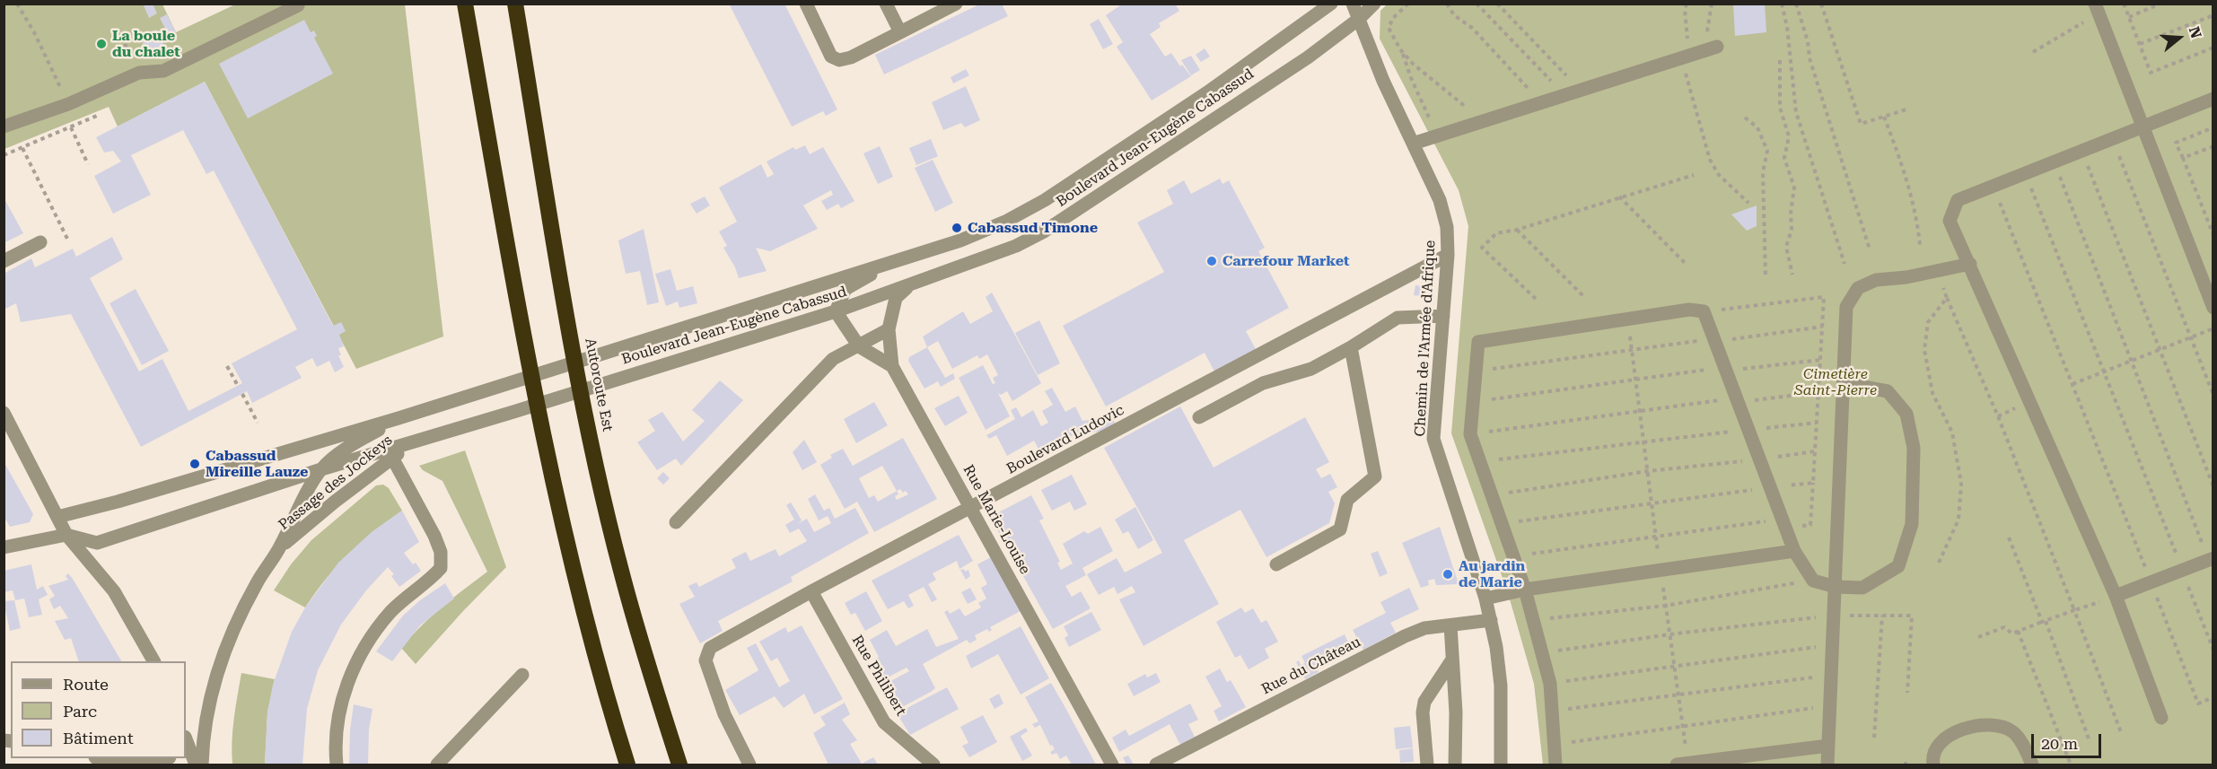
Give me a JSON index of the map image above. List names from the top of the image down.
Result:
{
  "streets": {
    "highway": ["Autoroute Est"],
    "street": [
      "Boulevard Jean-Eugène Cabassud",
      "Chemin de l'Armée d'Afrique",
      "Boulevard Ludovic",
      "Passage des Jockeys",
      "Rue Marie-Louise",
      "Rue du Château",
      "Rue Philibert"
    ]
  },
  "crossings": [
    ["Boulevard Jean-Eugène Cabassud", "Chemin de l'Armée d'Afrique"],
    ["Boulevard Jean-Eugène Cabassud", "Passage des Jockeys"],
    ["Boulevard Jean-Eugène Cabassud", "Rue Marie-Louise"],
    ["Chemin de l'Armée d'Afrique", "Boulevard Ludovic"],
    ["Chemin de l'Armée d'Afrique", "Rue du Château"],
    ["Boulevard Ludovic", "Rue Marie-Louise"],
    ["Boulevard Ludovic", "Rue Philibert"]
  ],
  "parks": ["Cimetière Saint-Pierre"],
  "places": [
    "La boule du chalet",
    "Cabassud Timone",
    "Carrefour Market",
    "Cabassud Mireille Lauze",
    "Au jardin de Marie"
  ],
  "legend": ["Route", "Parc", "Bâtiment"],
  "scale_bar": "20 m",
  "north": "right"
}
